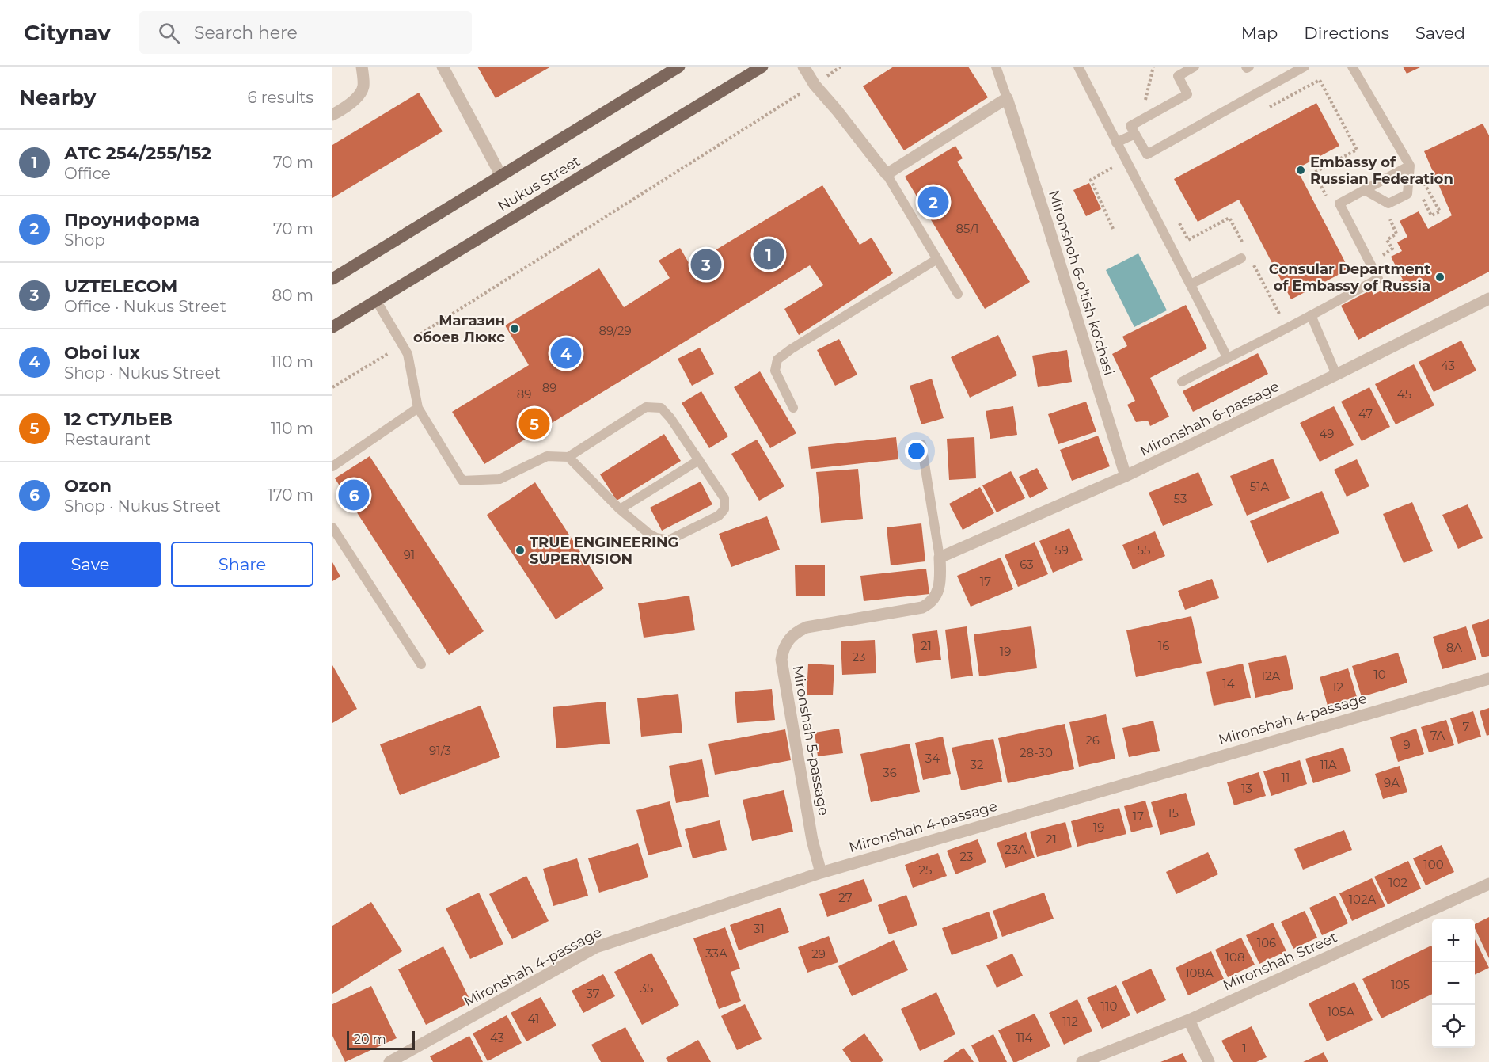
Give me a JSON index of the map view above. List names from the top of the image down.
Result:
{
  "streets": {
    "main road": ["Nukus Street"],
    "street": [
      "Mironshoh 6-o'tish ko'chasi",
      "Mironshah 6-passage",
      "Mironshah 4-passage",
      "Mironshah 5-passage",
      "Mironshah Street"
    ]
  },
  "crossings": [
    ["Mironshoh 6-o'tish ko'chasi", "Mironshah 6-passage"],
    ["Mironshah 6-passage", "Mironshah 5-passage"],
    ["Mironshah 4-passage", "Mironshah 5-passage"]
  ],
  "places": [
    "Embassy of Russian Federation",
    "Consular Department of Embassy of Russia",
    "Магазин обоев Люкс",
    "TRUE ENGINEERING SUPERVISION"
  ],
  "house_numbers": [
    "85/1",
    "89/29",
    "43",
    "89",
    "89",
    "45",
    "47",
    "49",
    "51A",
    "53",
    "59",
    "55",
    "91",
    "63",
    "17",
    "21",
    "16",
    "8A",
    "19",
    "23",
    "10",
    "12A",
    "14",
    "12",
    "7",
    "7A",
    "26",
    "9",
    "91/3",
    "28-30",
    "34",
    "32",
    "11A",
    "36",
    "11",
    "9A",
    "13",
    "15",
    "17",
    "19",
    "21",
    "23A",
    "23",
    "100",
    "25",
    "102",
    "27",
    "102A",
    "31",
    "106",
    "33A",
    "29",
    "108",
    "108A",
    "105",
    "35",
    "37",
    "110",
    "105A",
    "41",
    "112",
    "43",
    "114",
    "1"
  ],
  "scale_bar": "20 m",
  "page": {
    "header": "Citynav",
    "search": "Search here",
    "nav": ["Map", "Directions", "Saved"],
    "heading": ["Nearby", "6 results"],
    "list": [
      {
        "mark": "1",
        "name": "АТС 254/255/152",
        "note": "Office",
        "value": "70 m"
      },
      {
        "mark": "2",
        "name": "Проуниформа",
        "note": "Shop",
        "value": "70 m"
      },
      {
        "mark": "3",
        "name": "UZTELECOM",
        "note": "Office · Nukus Street",
        "value": "80 m"
      },
      {
        "mark": "4",
        "name": "Oboi lux",
        "note": "Shop · Nukus Street",
        "value": "110 m"
      },
      {
        "mark": "5",
        "name": "12 СТУЛЬЕВ",
        "note": "Restaurant",
        "value": "110 m"
      },
      {
        "mark": "6",
        "name": "Ozon",
        "note": "Shop · Nukus Street",
        "value": "170 m"
      }
    ],
    "pins": [
      "2",
      "1",
      "3",
      "4",
      "5",
      "6"
    ],
    "buttons": ["Save", "Share"],
    "map_buttons": ["+", "−"],
    "scale": "20 m"
  }
}
